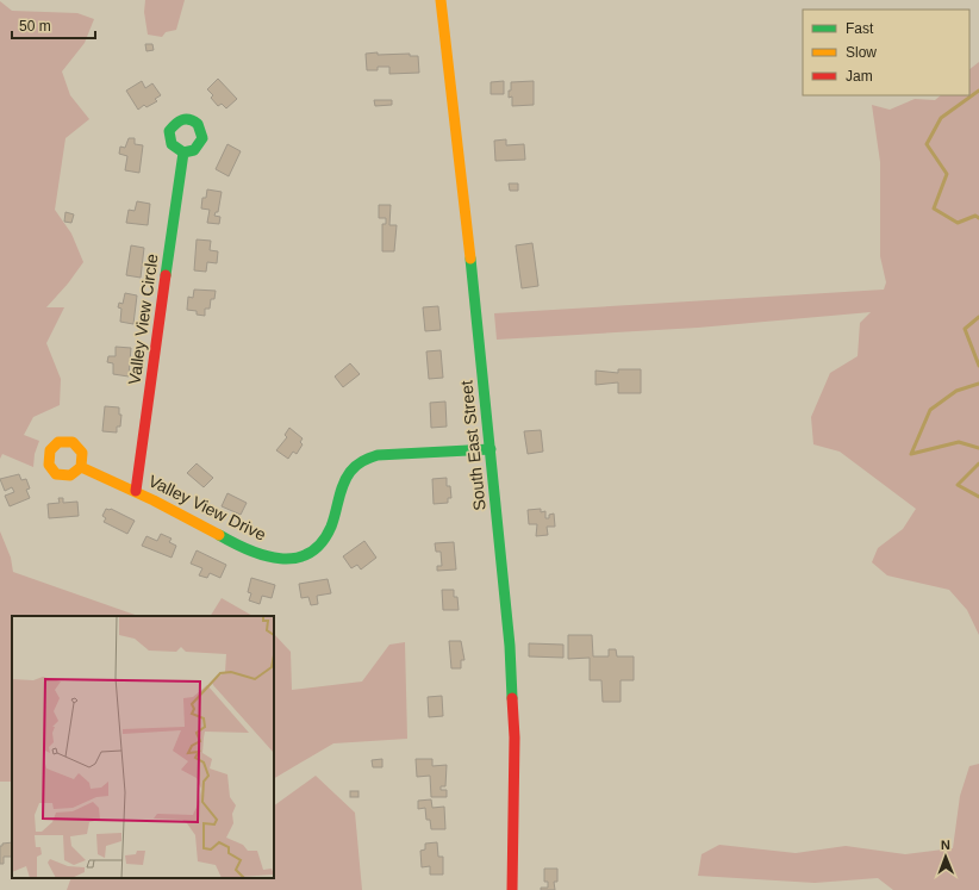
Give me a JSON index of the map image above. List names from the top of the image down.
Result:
{
  "streets": {
    "main road": ["Valley View Circle", "South East Street", "Valley View Drive"]
  },
  "crossings": [
    ["Valley View Circle", "Valley View Drive"],
    ["South East Street", "Valley View Drive"]
  ],
  "legend": ["Fast", "Slow", "Jam"],
  "scale_bar": "50 m",
  "north": "top"
}
